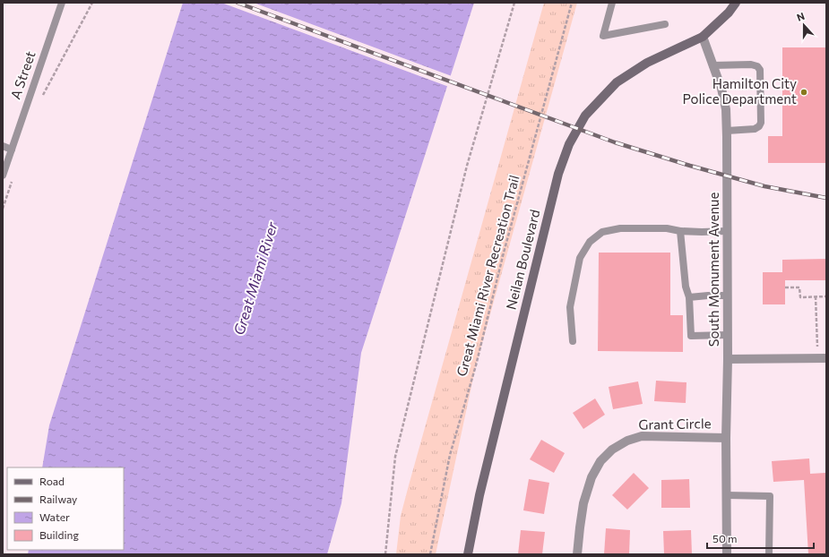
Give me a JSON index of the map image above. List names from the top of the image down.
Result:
{
  "streets": {
    "street": ["Neilan Boulevard", "South Monument Avenue", "Grant Circle"],
    "lane": ["A Street"],
    "path": ["Great Miami River Recreation Trail"]
  },
  "crossings": [
    ["Neilan Boulevard", "South Monument Avenue"],
    ["South Monument Avenue", "Grant Circle"]
  ],
  "water": ["Great Miami River"],
  "places": ["Hamilton City Police Department"],
  "legend": [
    "Road",
    "Railway",
    "Water",
    "Building"
  ],
  "scale_bar": "50 m",
  "north": "top"
}
